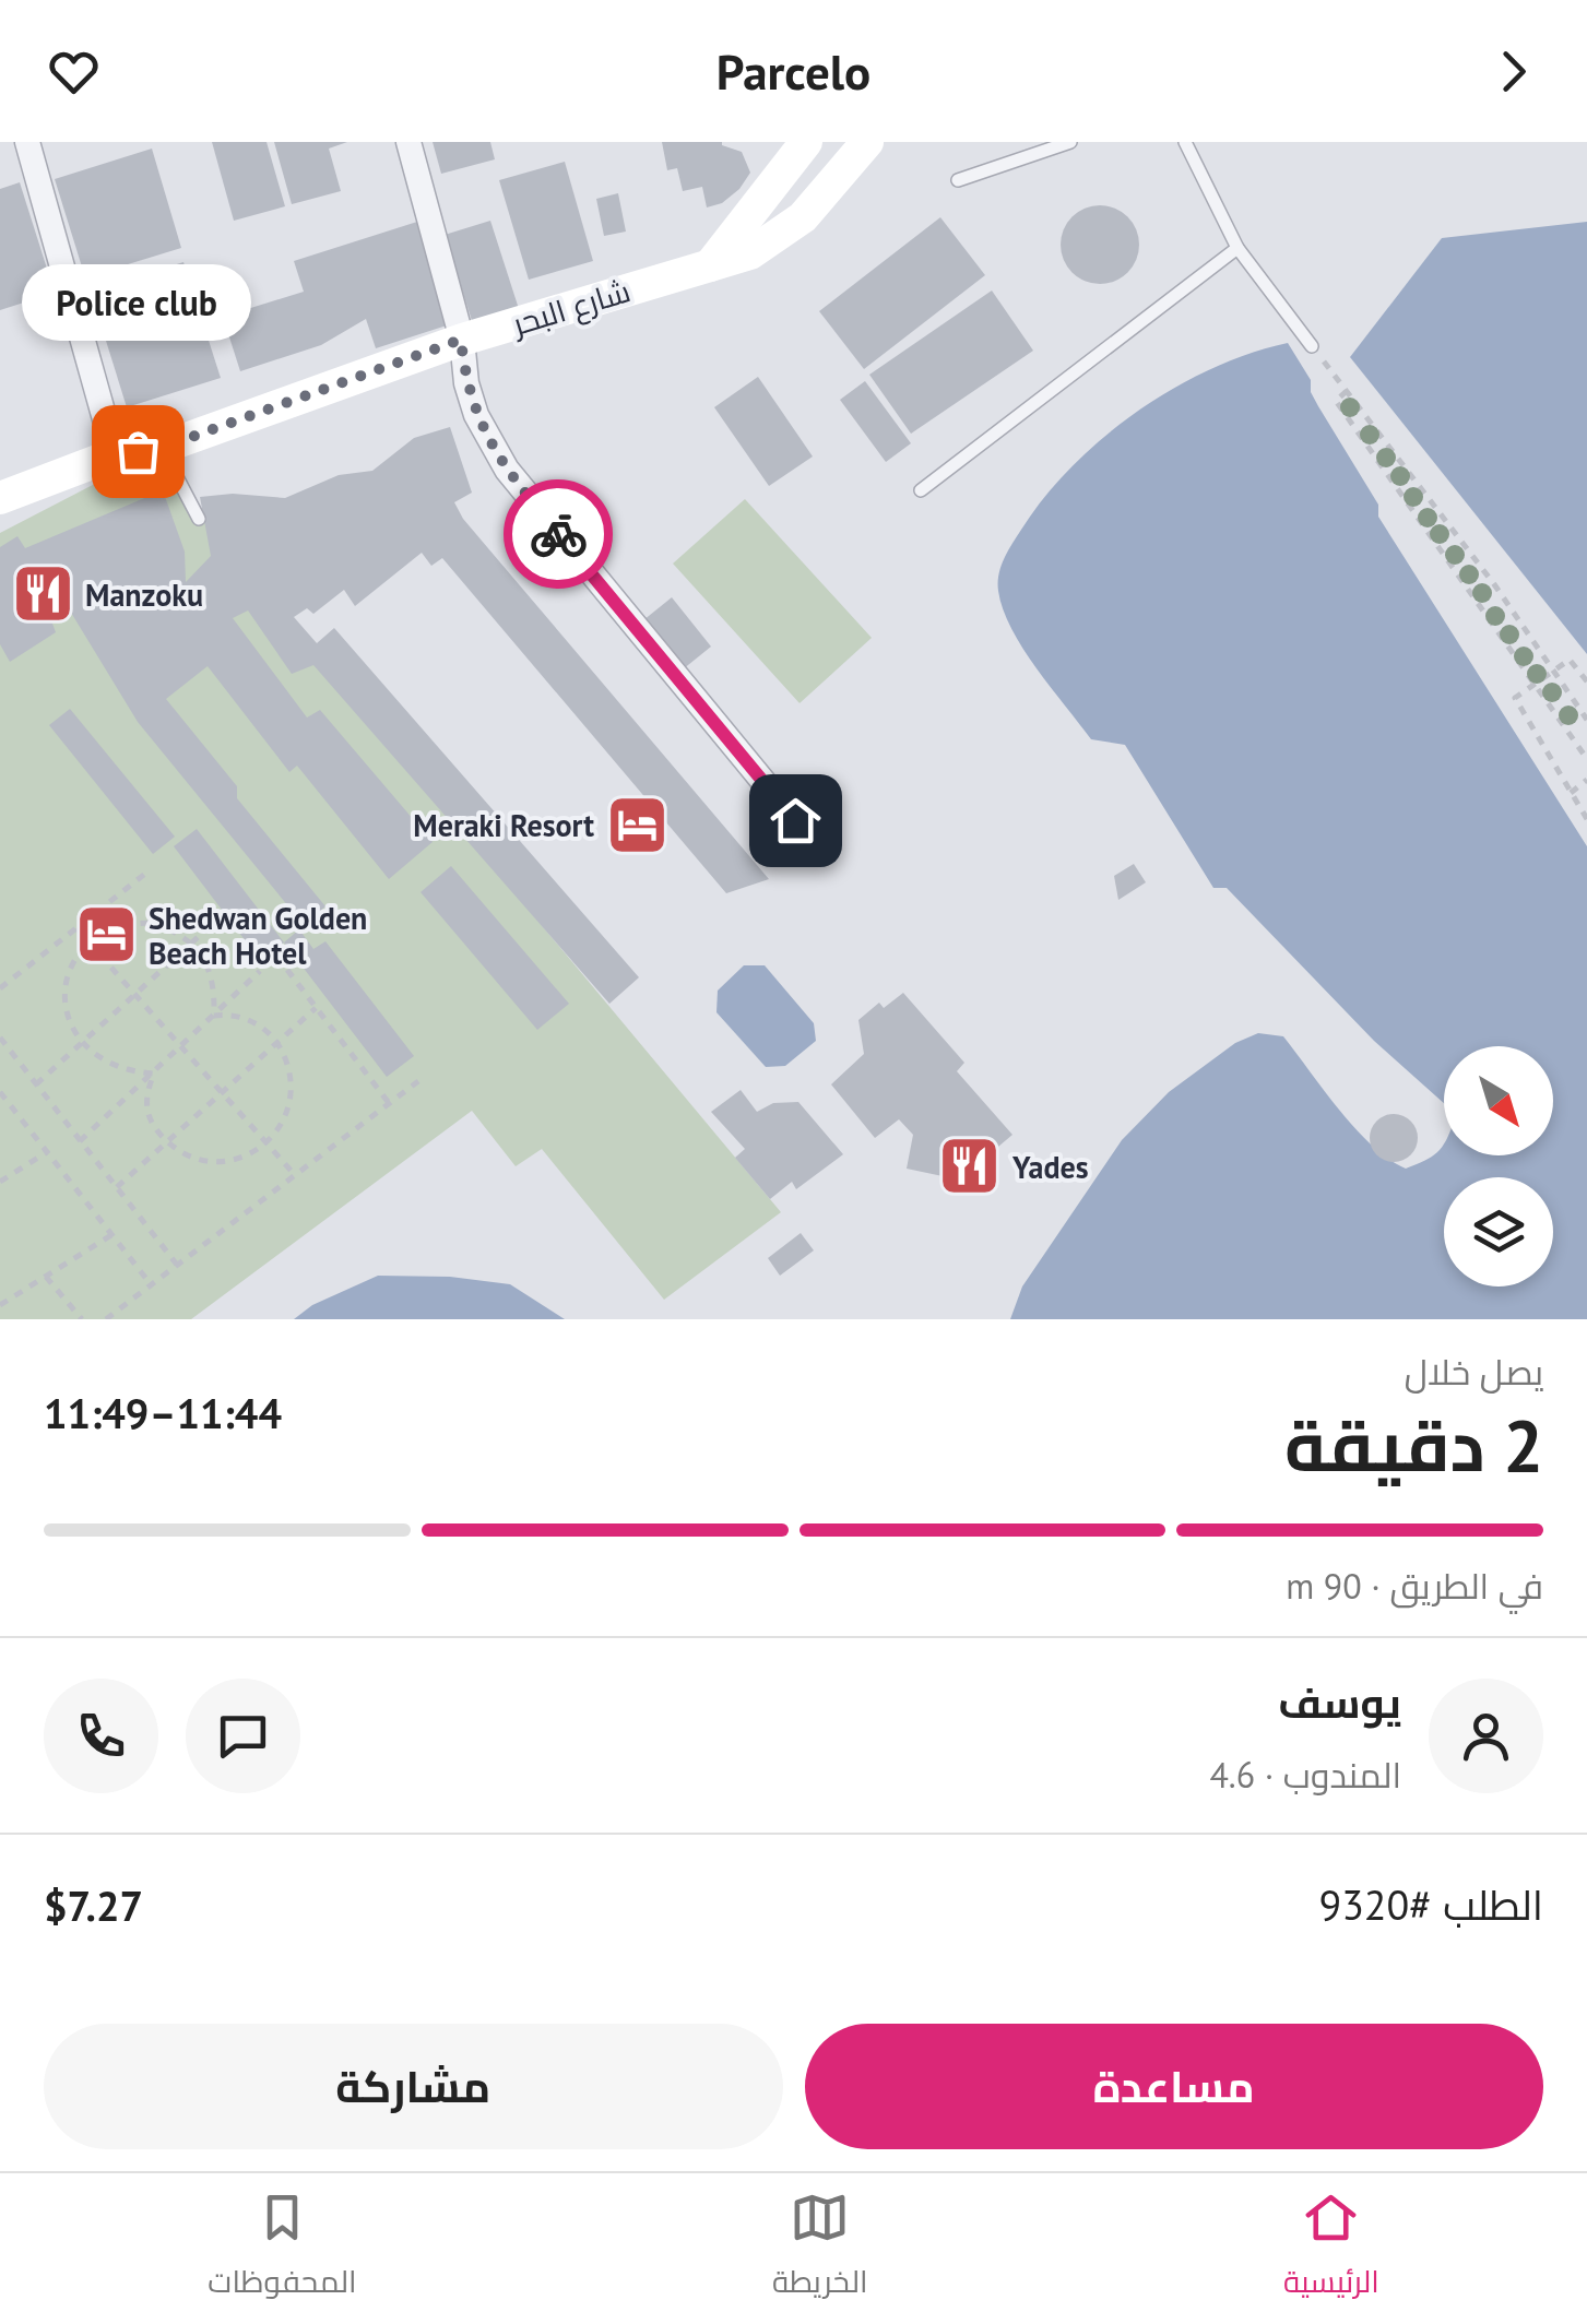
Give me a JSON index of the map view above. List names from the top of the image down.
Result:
{
  "streets": {
    "main road": ["شارع البحر"]
  },
  "places": {
    "other": ["Police club"],
    "restaurant": ["Manzoku", "Yades"],
    "hotel": ["Meraki Resort", "Shedwan Golden Beach Hotel"]
  },
  "north": "bottom right",
  "page": {
    "header": "Parcelo",
    "bubble": "Police club",
    "heading": ["2 دقيقة", "يصل خلال", "11:44–11:49"],
    "panel": [
      "يوسف",
      "المندوب · 4.6",
      "الطلب #9320",
      "$7.27"
    ],
    "bar": "في الطريق · 90 m",
    "buttons": ["مساعدة", "مشاركة"],
    "tabs": ["الرئيسية", "الخريطة", "المحفوظات"]
  }
}
